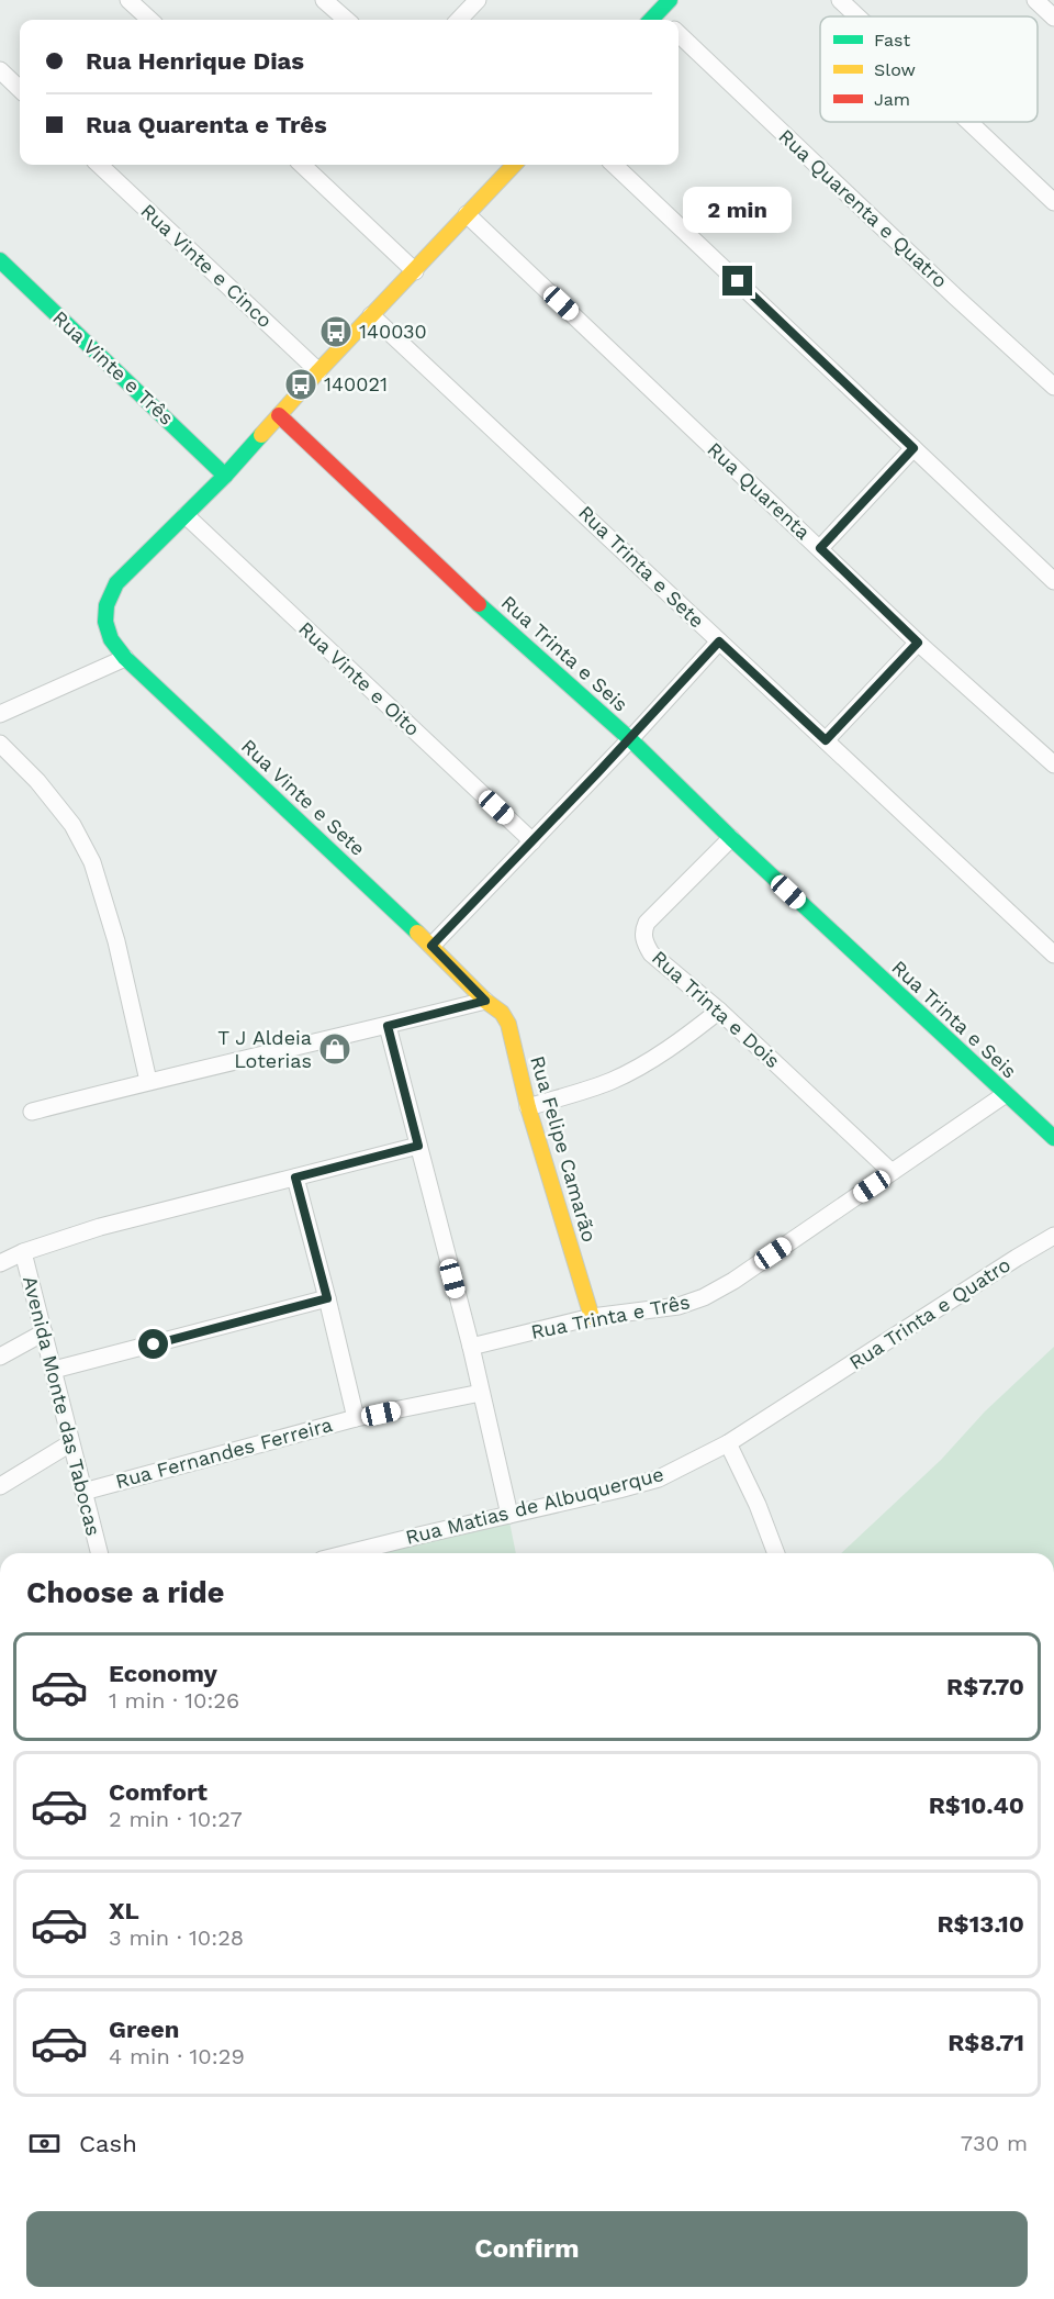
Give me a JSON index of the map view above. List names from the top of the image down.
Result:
{
  "streets": {
    "main road": [
      "Rua Vinte e Três",
      "Rua Trinta e Seis",
      "Rua Vinte e Sete",
      "Rua Felipe Camarão"
    ],
    "street": [
      "Rua Quarenta e Quatro",
      "Rua Vinte e Cinco",
      "Rua Quarenta",
      "Rua Trinta e Sete",
      "Rua Vinte e Oito",
      "Rua Trinta e Dois",
      "Rua Trinta e Quatro",
      "Rua Trinta e Três",
      "Avenida Monte das Tabocas",
      "Rua Fernandes Ferreira",
      "Rua Matias de Albuquerque"
    ]
  },
  "crossings": [
    ["Rua Trinta e Seis", "Rua Trinta e Dois"],
    ["Rua Trinta e Seis", "Rua Trinta e Três"],
    ["Rua Vinte e Oito", "Rua Vinte e Sete"],
    ["Rua Vinte e Sete", "Rua Felipe Camarão"],
    ["Rua Trinta e Dois", "Rua Trinta e Três"],
    ["Rua Felipe Camarão", "Rua Trinta e Três"],
    ["Rua Trinta e Quatro", "Rua Matias de Albuquerque"],
    ["Avenida Monte das Tabocas", "Rua Fernandes Ferreira"]
  ],
  "places": {
    "bus stop": ["140030", "140021"],
    "shop": ["T J Aldeia Loterias"]
  },
  "legend": ["Fast", "Slow", "Jam"],
  "page": {
    "banner": ["Rua Henrique Dias", "Rua Quarenta e Três"],
    "bubble": "2 min",
    "heading": "Choose a ride",
    "list": [
      {
        "name": "Economy",
        "note": "1 min · 10:26",
        "value": "R$7.70"
      },
      {
        "name": "Comfort",
        "note": "2 min · 10:27",
        "value": "R$10.40"
      },
      {
        "name": "XL",
        "note": "3 min · 10:28",
        "value": "R$13.10"
      },
      {
        "name": "Green",
        "note": "4 min · 10:29",
        "value": "R$8.71"
      }
    ],
    "pay": ["Cash", "730 m"],
    "buttons": "Confirm"
  }
}
